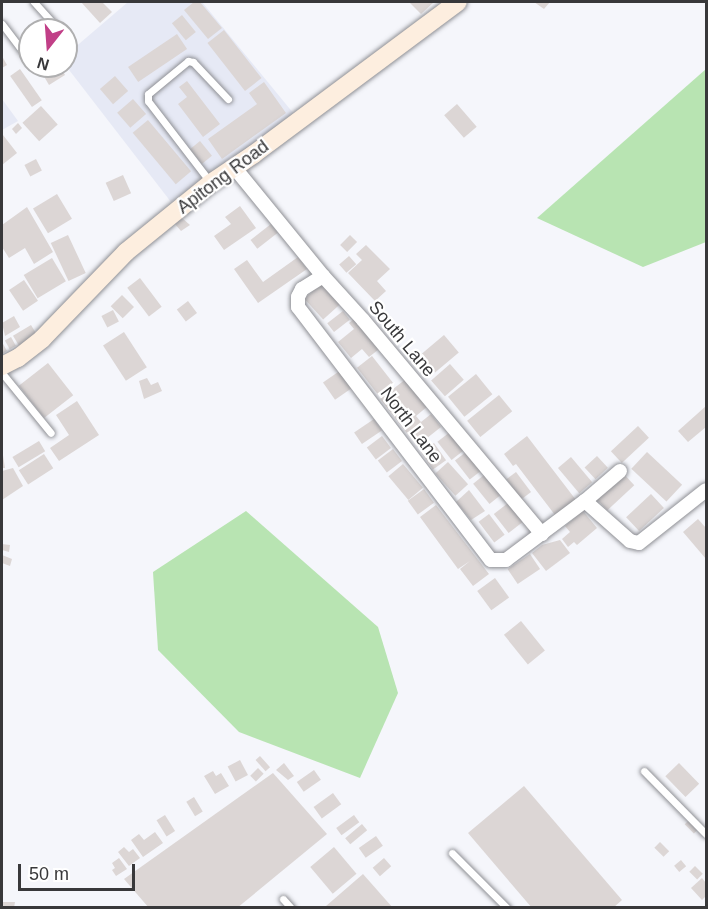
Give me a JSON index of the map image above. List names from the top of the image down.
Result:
{
  "streets": {
    "street": ["Apitong Road", "South Lane", "North Lane"]
  },
  "crossings": [
    ["Apitong Road", "South Lane"],
    ["South Lane", "North Lane"]
  ],
  "scale_bar": "50 m",
  "north": "bottom"
}
